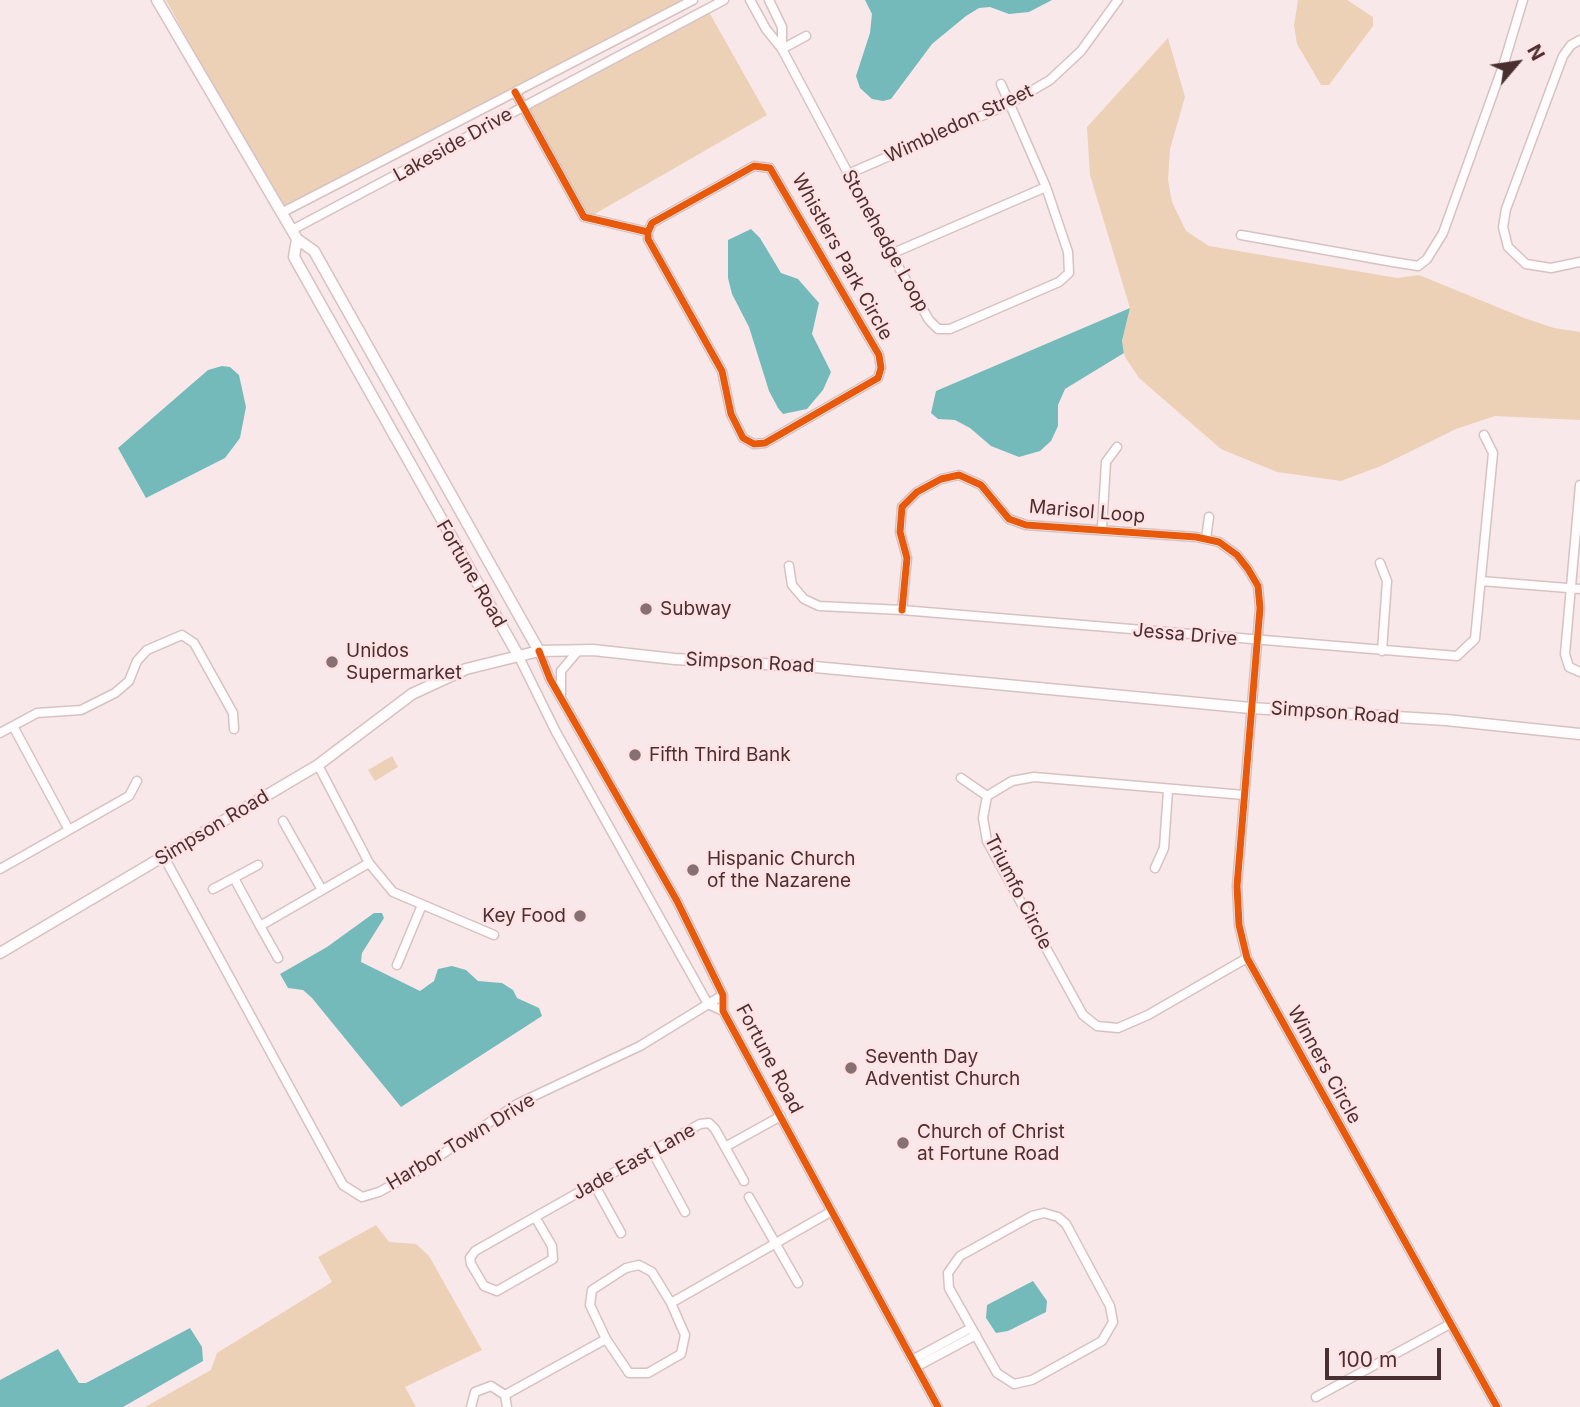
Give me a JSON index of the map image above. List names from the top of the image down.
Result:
{
  "streets": {
    "main road": ["Fortune Road", "Simpson Road"],
    "street": [
      "Wimbledon Street",
      "Lakeside Drive",
      "Stonehedge Loop",
      "Whistlers Park Circle",
      "Marisol Loop",
      "Jessa Drive",
      "Triumfo Circle",
      "Winners Circle",
      "Harbor Town Drive",
      "Jade East Lane"
    ]
  },
  "crossings": [
    ["Wimbledon Street", "Stonehedge Loop"],
    ["Lakeside Drive", "Fortune Road"],
    ["Marisol Loop", "Jessa Drive"],
    ["Marisol Loop", "Simpson Road"],
    ["Marisol Loop", "Winners Circle"],
    ["Fortune Road", "Simpson Road"],
    ["Fortune Road", "Harbor Town Drive"],
    ["Fortune Road", "Jade East Lane"],
    ["Simpson Road", "Winners Circle"],
    ["Simpson Road", "Harbor Town Drive"],
    ["Triumfo Circle", "Winners Circle"]
  ],
  "places": [
    "Subway",
    "Unidos Supermarket",
    "Fifth Third Bank",
    "Hispanic Church of the Nazarene",
    "Key Food",
    "Seventh Day Adventist Church",
    "Church of Christ at Fortune Road"
  ],
  "scale_bar": "100 m",
  "north": "top right"
}
